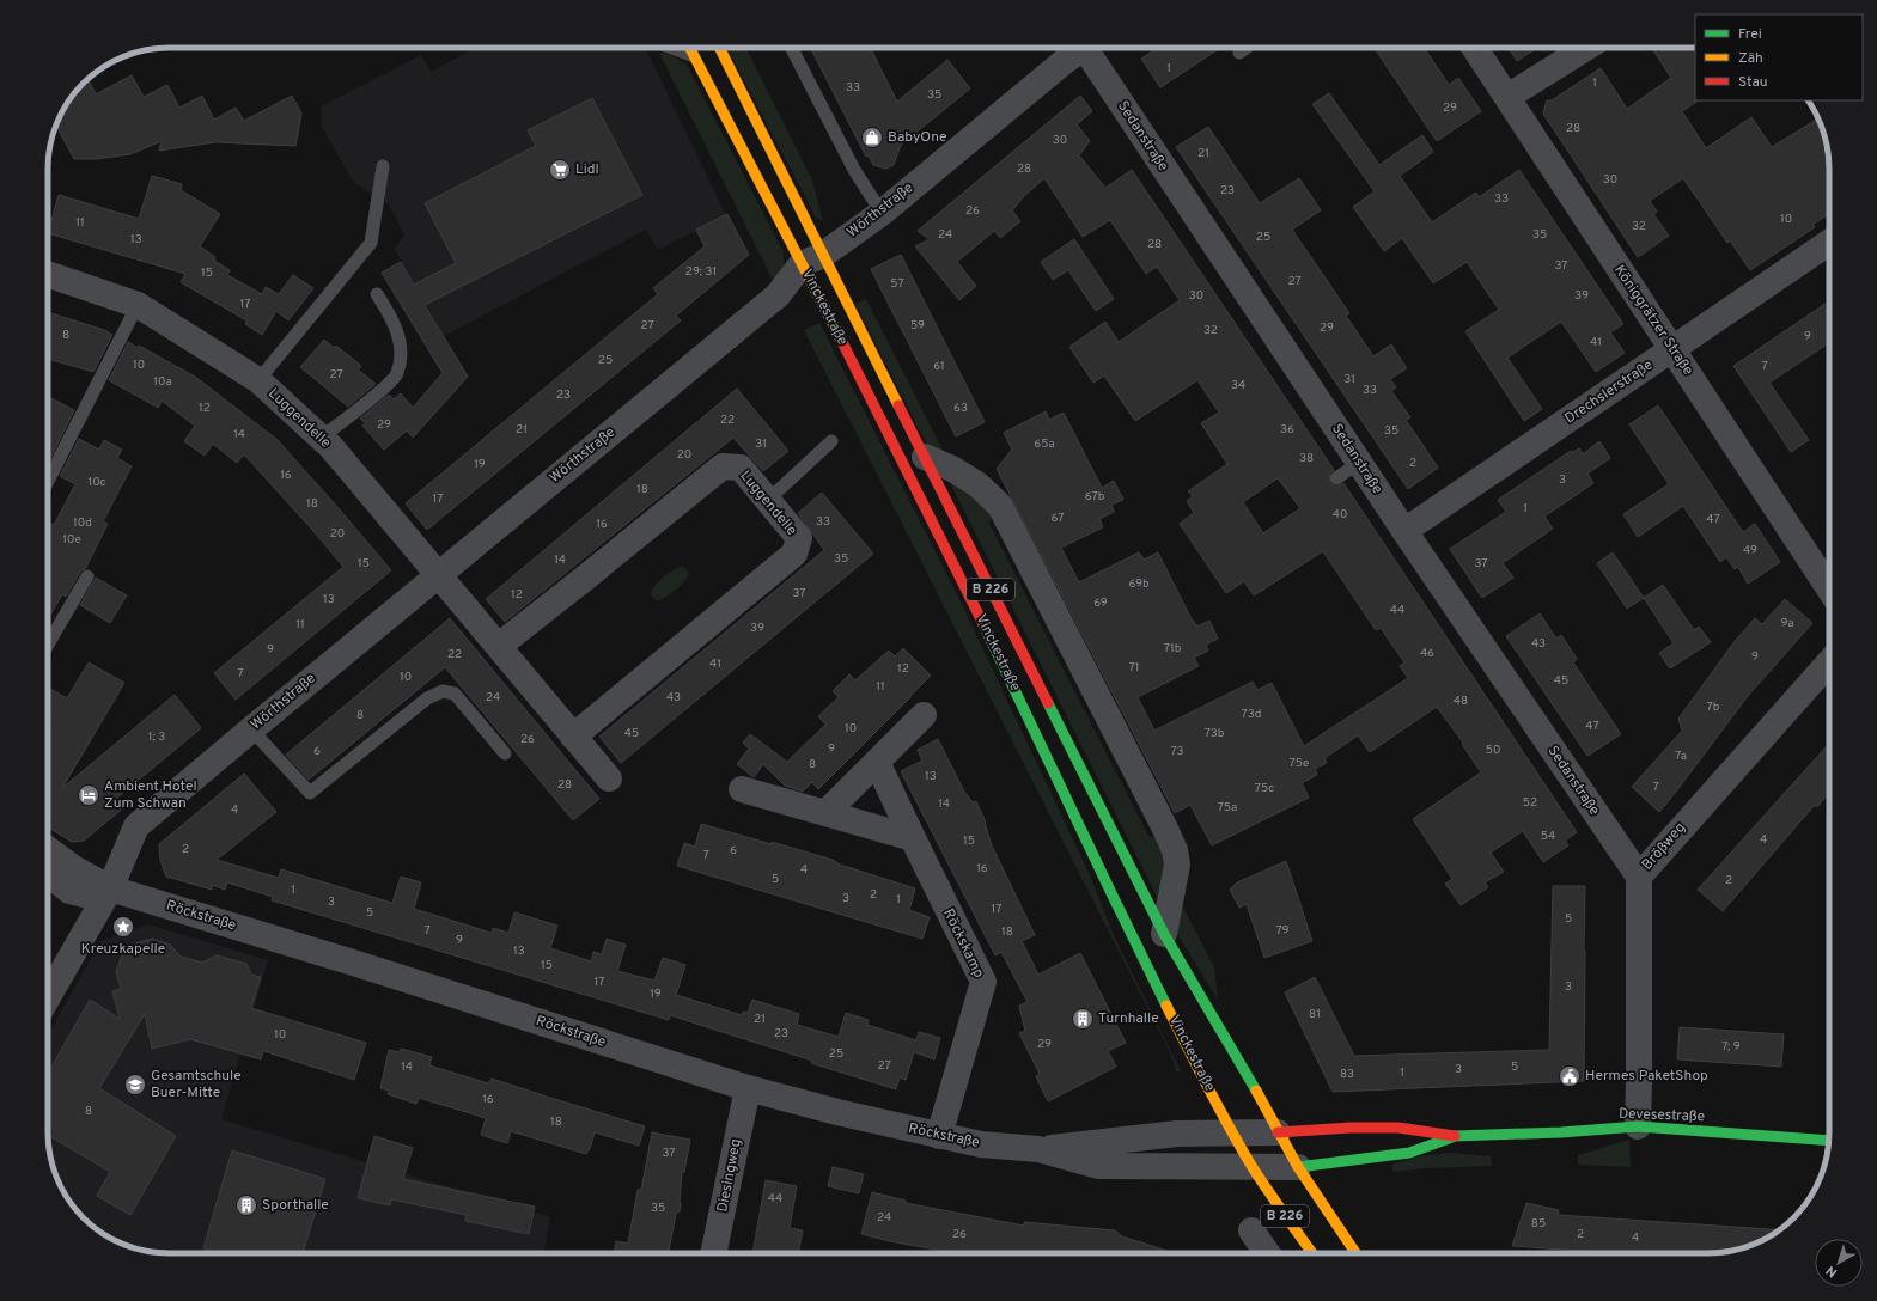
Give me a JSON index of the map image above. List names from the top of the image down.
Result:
{
  "streets": {
    "main road": ["Vinckestraße", "B 226", "Devesestraße"],
    "street": [
      "Sedanstraße",
      "Wörthstraße",
      "Königgrätzer Straße",
      "Drechslerstraße",
      "Luggendelle",
      "Brößweg",
      "Röckstraße",
      "Röckskamp",
      "Diesingweg"
    ]
  },
  "crossings": [
    ["Sedanstraße", "Drechslerstraße"],
    ["Sedanstraße", "Brößweg"],
    ["Wörthstraße", "Vinckestraße"],
    ["Wörthstraße", "Luggendelle"],
    ["Wörthstraße", "Röckstraße"],
    ["Vinckestraße", "Röckstraße"],
    ["Vinckestraße", "Devesestraße"],
    ["Königgrätzer Straße", "Drechslerstraße"],
    ["Brößweg", "Devesestraße"],
    ["Röckstraße", "Röckskamp"],
    ["Röckstraße", "Devesestraße"],
    ["Röckstraße", "Diesingweg"]
  ],
  "places": {
    "shop": ["BabyOne"],
    "supermarket": ["Lidl"],
    "hotel": ["Ambient Hotel Zum Schwan"],
    "place": ["Kreuzkapelle"],
    "building": ["Turnhalle", "Sporthalle"],
    "public building": ["Hermes PaketShop"],
    "school or university": ["Gesamtschule Buer-Mitte"]
  },
  "house_numbers": [
    "1",
    "1",
    "33",
    "35",
    "29",
    "28",
    "30",
    "21",
    "28",
    "30",
    "23",
    "33",
    "26",
    "10",
    "11",
    "32",
    "24",
    "35",
    "25",
    "13",
    "28",
    "37",
    "29; 31",
    "15",
    "27",
    "57",
    "30",
    "39",
    "17",
    "27",
    "59",
    "29",
    "32",
    "8",
    "9",
    "41",
    "25",
    "10",
    "61",
    "7",
    "27",
    "31",
    "10a",
    "34",
    "33",
    "23",
    "12",
    "63",
    "22",
    "29",
    "21",
    "36",
    "35",
    "14",
    "31",
    "65a",
    "20",
    "38",
    "2",
    "19",
    "16",
    "3",
    "10c",
    "18",
    "67b",
    "17",
    "18",
    "1",
    "40",
    "67",
    "47",
    "33",
    "10d",
    "16",
    "20",
    "10e",
    "49",
    "35",
    "14",
    "15",
    "37",
    "69b",
    "37",
    "12",
    "13",
    "69",
    "44",
    "9a",
    "11",
    "39",
    "43",
    "71b",
    "9",
    "46",
    "22",
    "9",
    "41",
    "71",
    "12",
    "7",
    "10",
    "45",
    "11",
    "24",
    "43",
    "48",
    "7b",
    "73d",
    "8",
    "47",
    "10",
    "45",
    "73b",
    "1; 3",
    "26",
    "9",
    "50",
    "6",
    "73",
    "7a",
    "75e",
    "8",
    "13",
    "28",
    "7",
    "75c",
    "52",
    "14",
    "75a",
    "4",
    "54",
    "4",
    "15",
    "2",
    "6",
    "7",
    "16",
    "4",
    "5",
    "2",
    "1",
    "2",
    "3",
    "1",
    "3",
    "17",
    "5",
    "5",
    "7",
    "79",
    "18",
    "9",
    "13",
    "15",
    "17",
    "3",
    "19",
    "81",
    "21",
    "23",
    "10",
    "29",
    "7; 9",
    "25",
    "27",
    "14",
    "5",
    "3",
    "1",
    "83",
    "16",
    "8",
    "18",
    "37",
    "44",
    "35",
    "24",
    "85",
    "26",
    "2",
    "4"
  ],
  "legend": ["Frei", "Zäh", "Stau"],
  "north": "bottom left"
}
